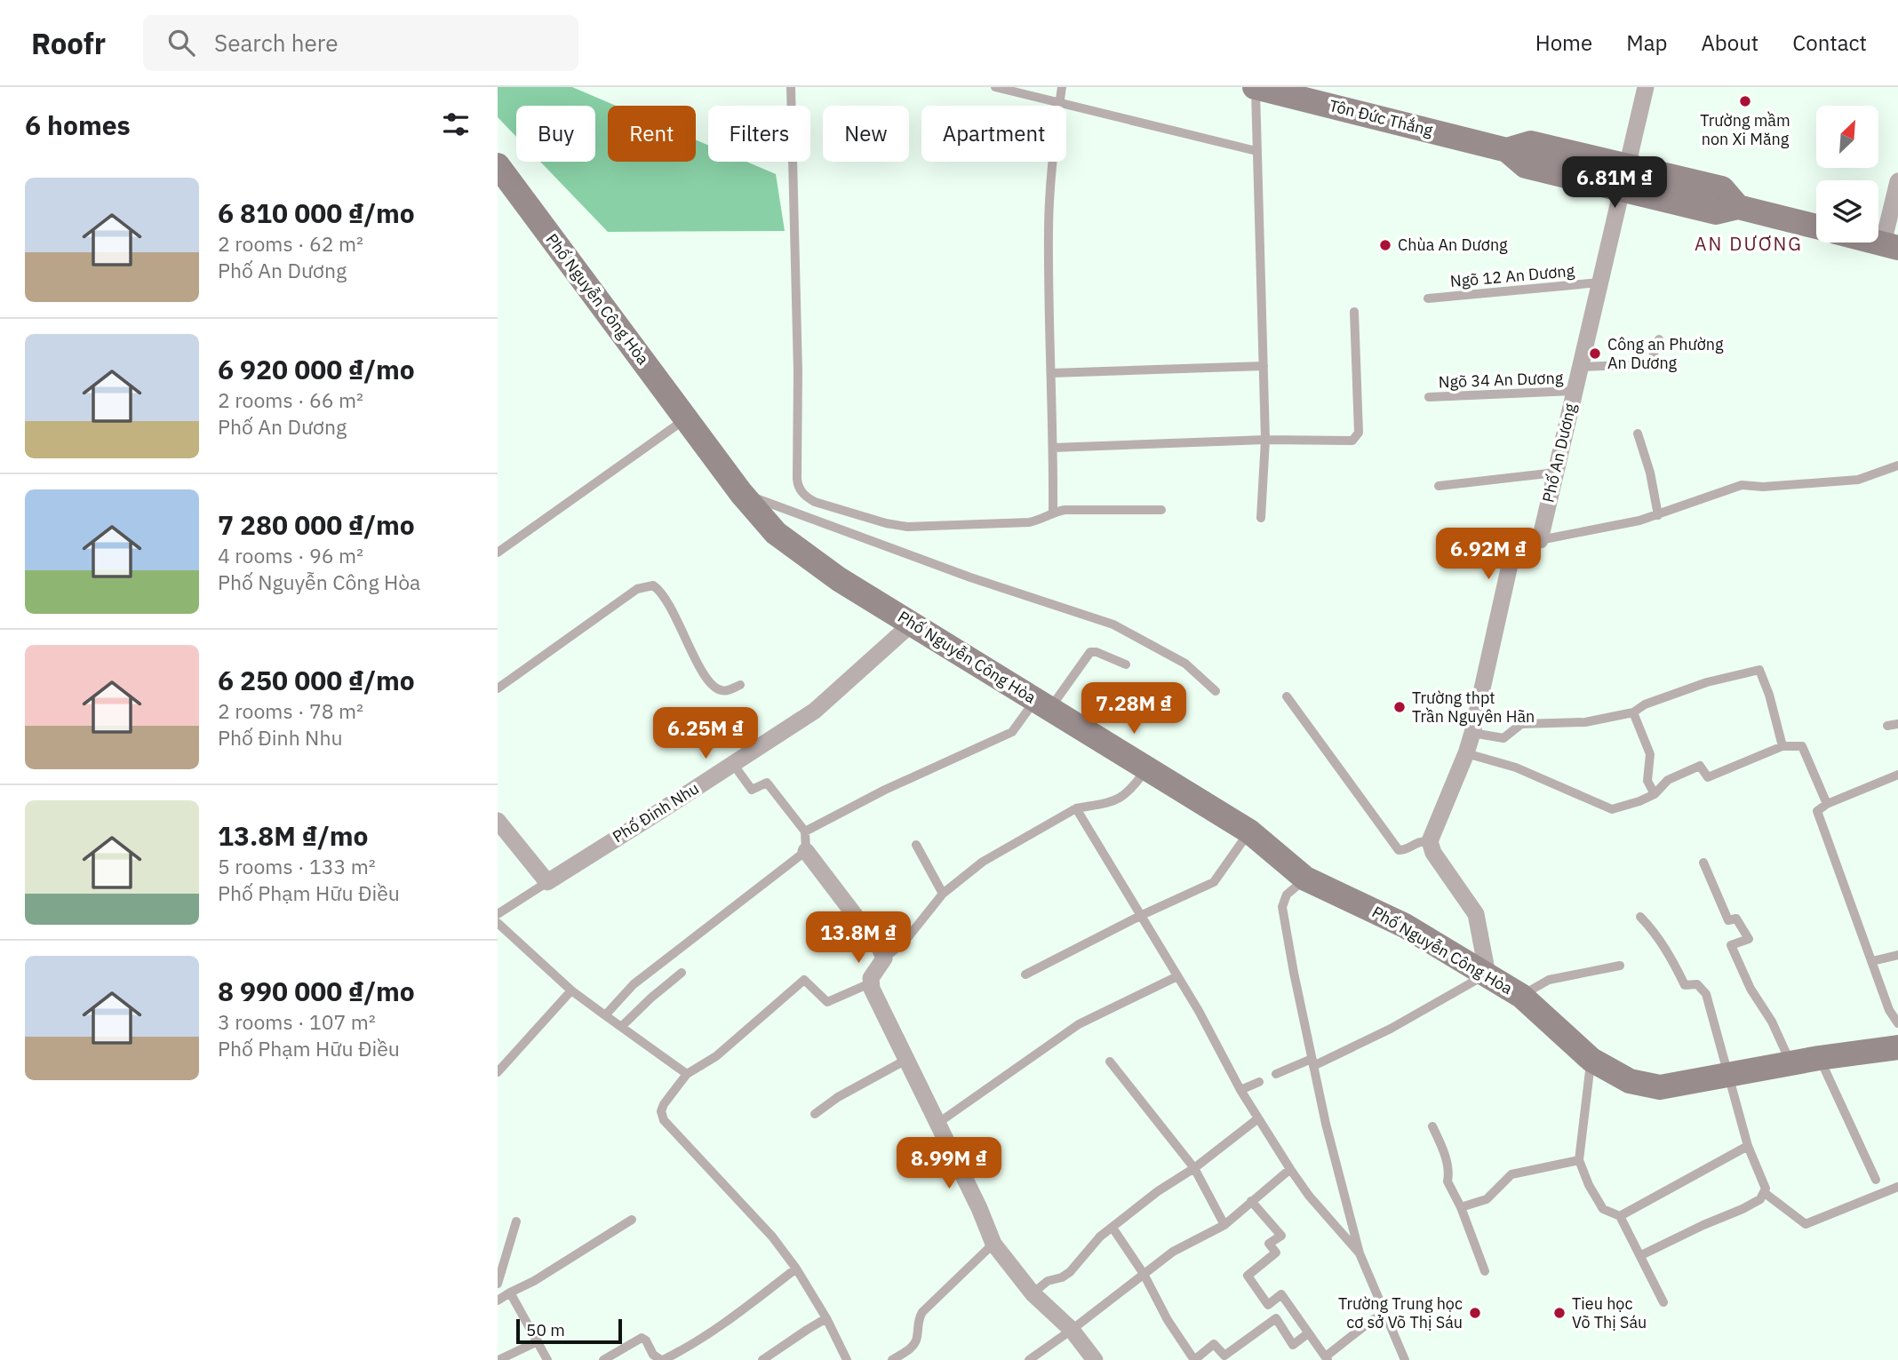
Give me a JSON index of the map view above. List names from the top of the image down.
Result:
{
  "streets": {
    "street": [
      "Tôn Đức Thắng",
      "Phố Nguyễn Công Hòa",
      "Phố An Dương",
      "Phố Đinh Nhu"
    ],
    "lane": ["Ngõ 12 An Dương", "Ngõ 34 An Dương"]
  },
  "crossings": [
    ["Tôn Đức Thắng", "Phố An Dương"],
    ["Ngõ 12 An Dương", "Phố An Dương"],
    ["Phố Nguyễn Công Hòa", "Phố Đinh Nhu"],
    ["Ngõ 34 An Dương", "Phố An Dương"]
  ],
  "districts": ["AN DƯƠNG"],
  "places": [
    "Trường mầm non Xi Măng",
    "Chùa An Dương",
    "Công an Phường An Dương",
    "Trường thpt Trần Nguyên Hãn",
    "Trường Trung học cơ sở Võ Thị Sáu",
    "Tieu học Võ Thị Sáu"
  ],
  "scale_bar": "50 m",
  "north": "top right",
  "page": {
    "header": "Roofr",
    "search": "Search here",
    "nav": [
      "Home",
      "Map",
      "About",
      "Contact"
    ],
    "heading": "6 homes",
    "chip": [
      "Buy",
      "Rent",
      "Filters",
      "New",
      "Apartment"
    ],
    "price": [
      "6.81M ₫",
      "6.92M ₫",
      "7.28M ₫",
      "6.25M ₫",
      "13.8M ₫",
      "8.99M ₫"
    ],
    "list": [
      {
        "name": "6 810 000 ₫/mo",
        "note": "2 rooms · 62 m² · Phố An Dương"
      },
      {
        "name": "6 920 000 ₫/mo",
        "note": "2 rooms · 66 m² · Phố An Dương"
      },
      {
        "name": "7 280 000 ₫/mo",
        "note": "4 rooms · 96 m² · Phố Nguyễn Công Hòa"
      },
      {
        "name": "6 250 000 ₫/mo",
        "note": "2 rooms · 78 m² · Phố Đinh Nhu"
      },
      {
        "name": "13.8M ₫/mo",
        "note": "5 rooms · 133 m² · Phố Phạm Hữu Điều"
      },
      {
        "name": "8 990 000 ₫/mo",
        "note": "3 rooms · 107 m² · Phố Phạm Hữu Điều"
      }
    ],
    "scale": "50 m"
  }
}
